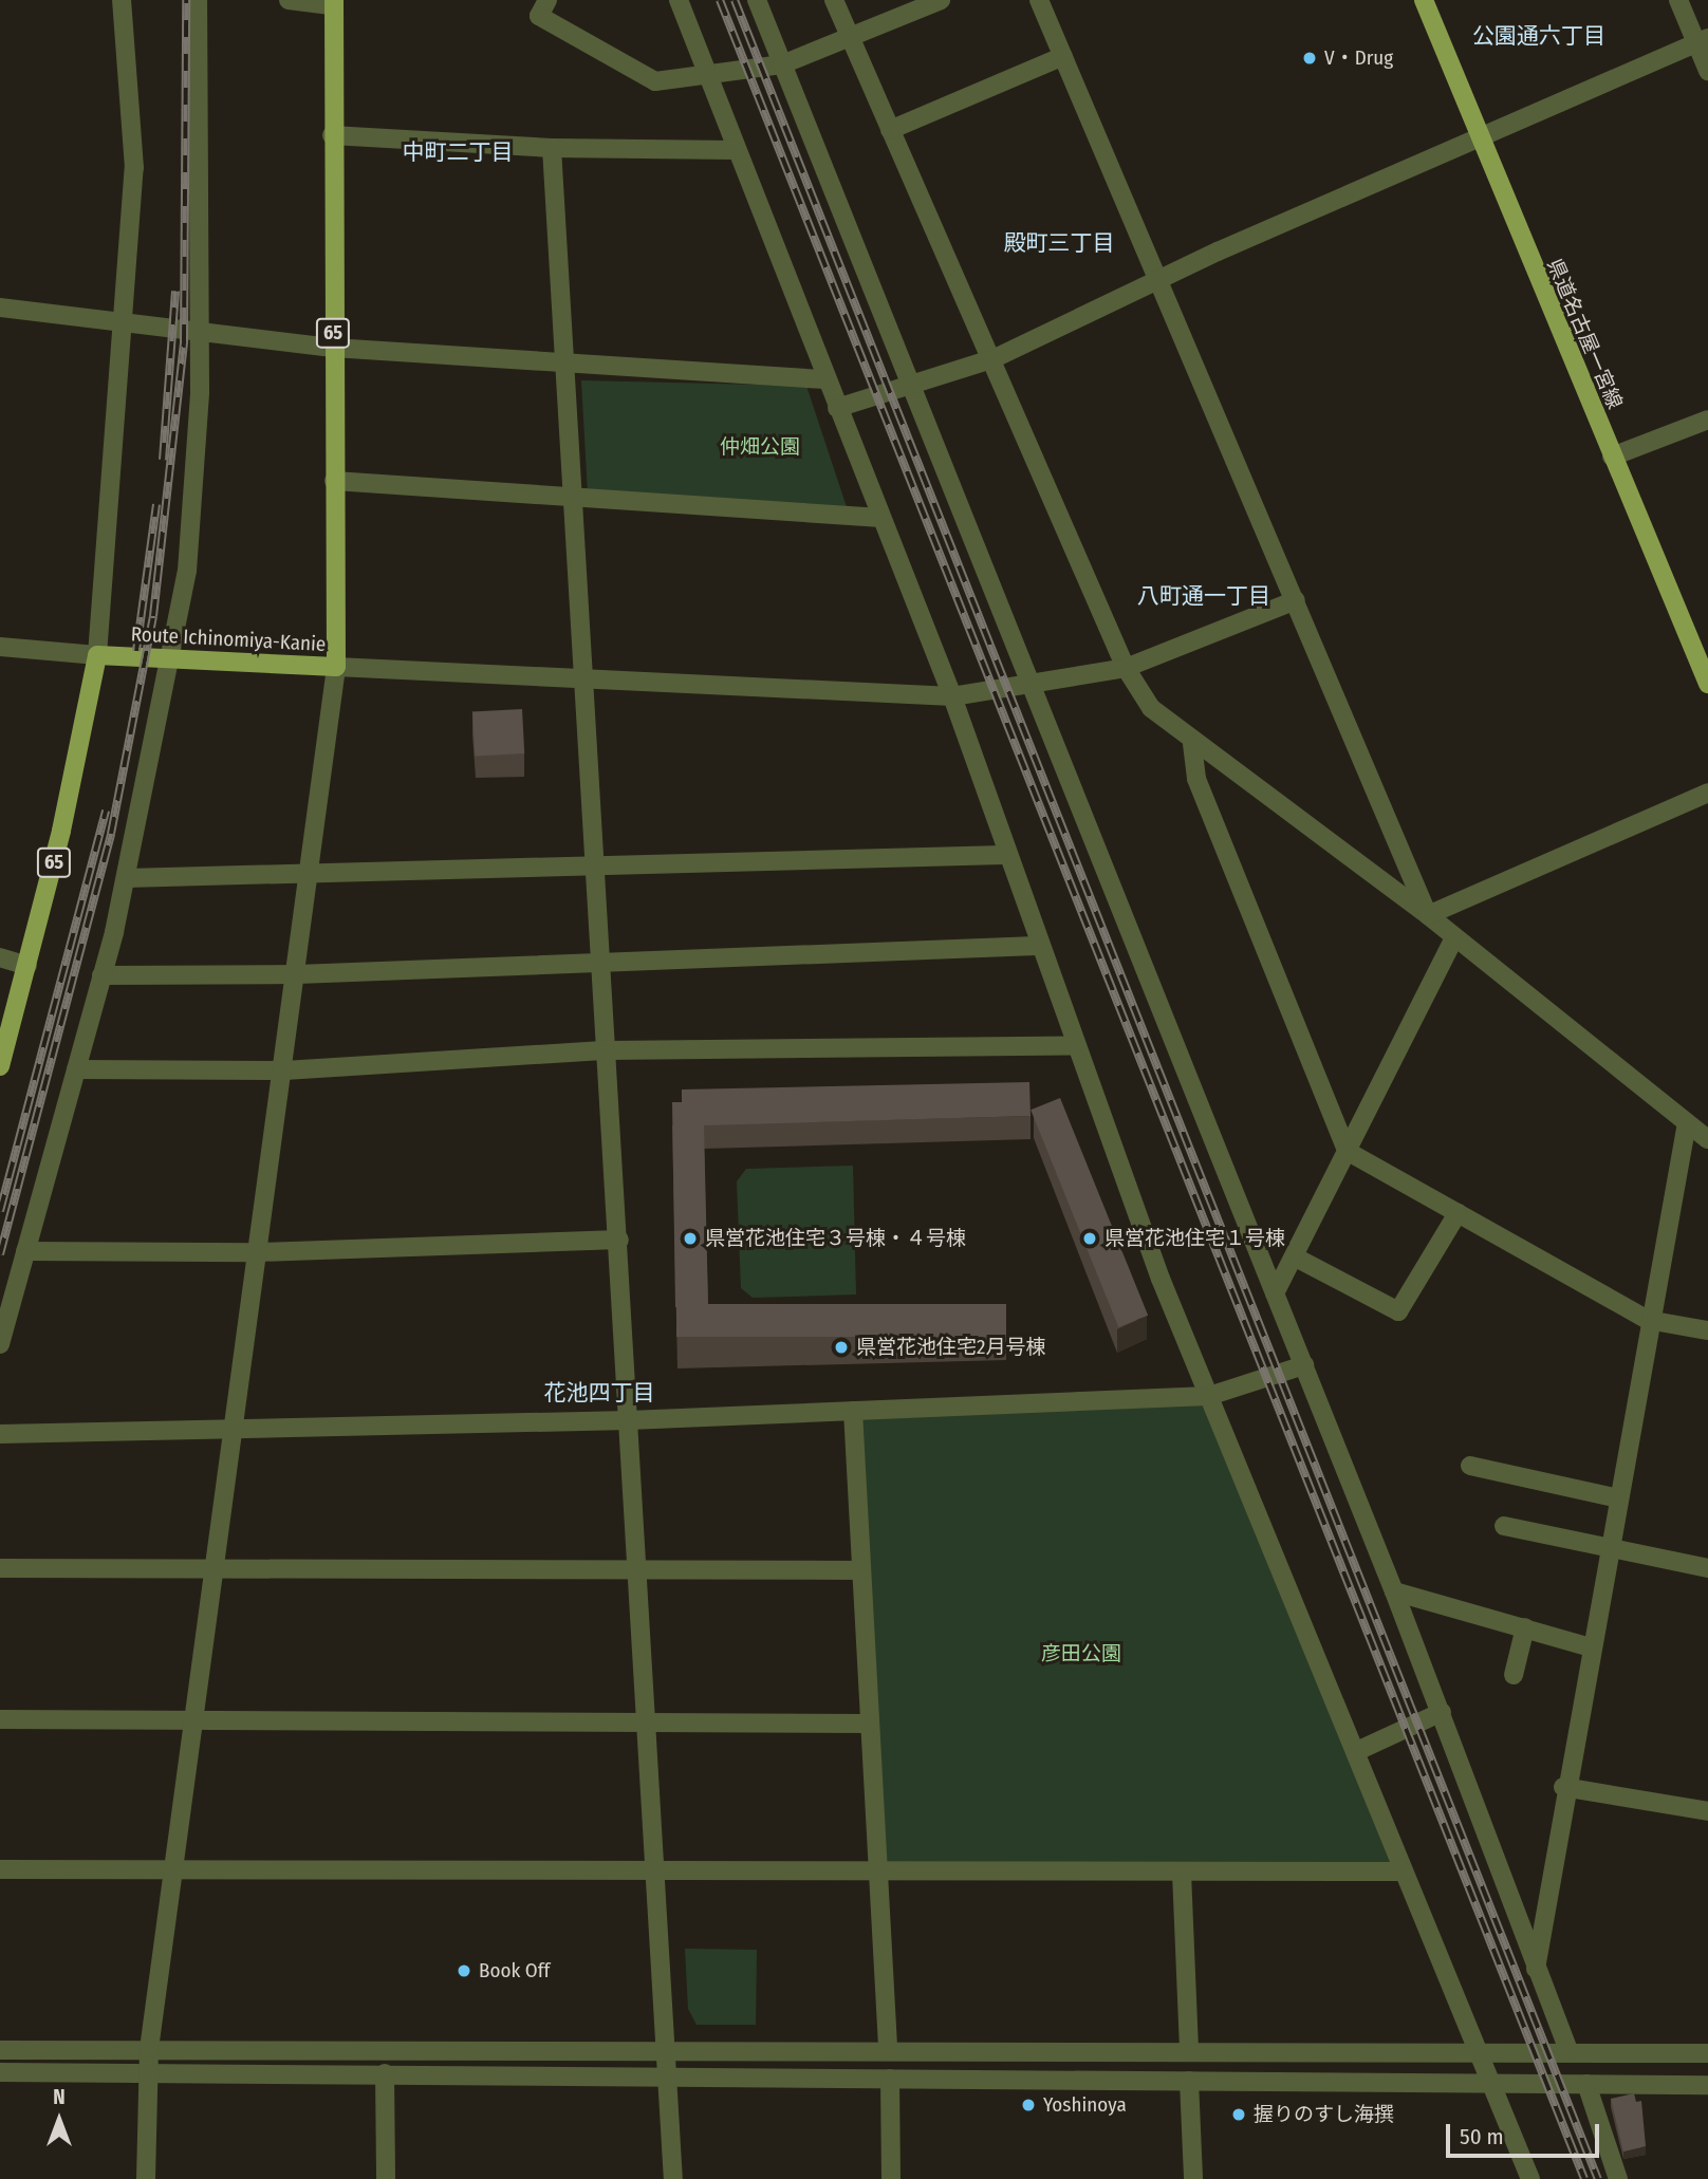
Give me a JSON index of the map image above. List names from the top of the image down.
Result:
{
  "streets": {
    "main road": ["65", "県道名古屋一宮線", "Route Ichinomiya-Kanie"]
  },
  "crossings": [
    ["65", "Route Ichinomiya-Kanie"]
  ],
  "districts": [
    "公園通六丁目",
    "中町二丁目",
    "殿町三丁目",
    "八町通一丁目",
    "花池四丁目"
  ],
  "parks": ["仲畑公園", "彦田公園"],
  "places": [
    "V・Drug",
    "県営花池住宅３号棟・４号棟",
    "県営花池住宅１号棟",
    "県営花池住宅2月号棟",
    "Book Off",
    "Yoshinoya",
    "握りのすし海撰"
  ],
  "scale_bar": "50 m",
  "north": "top"
}
